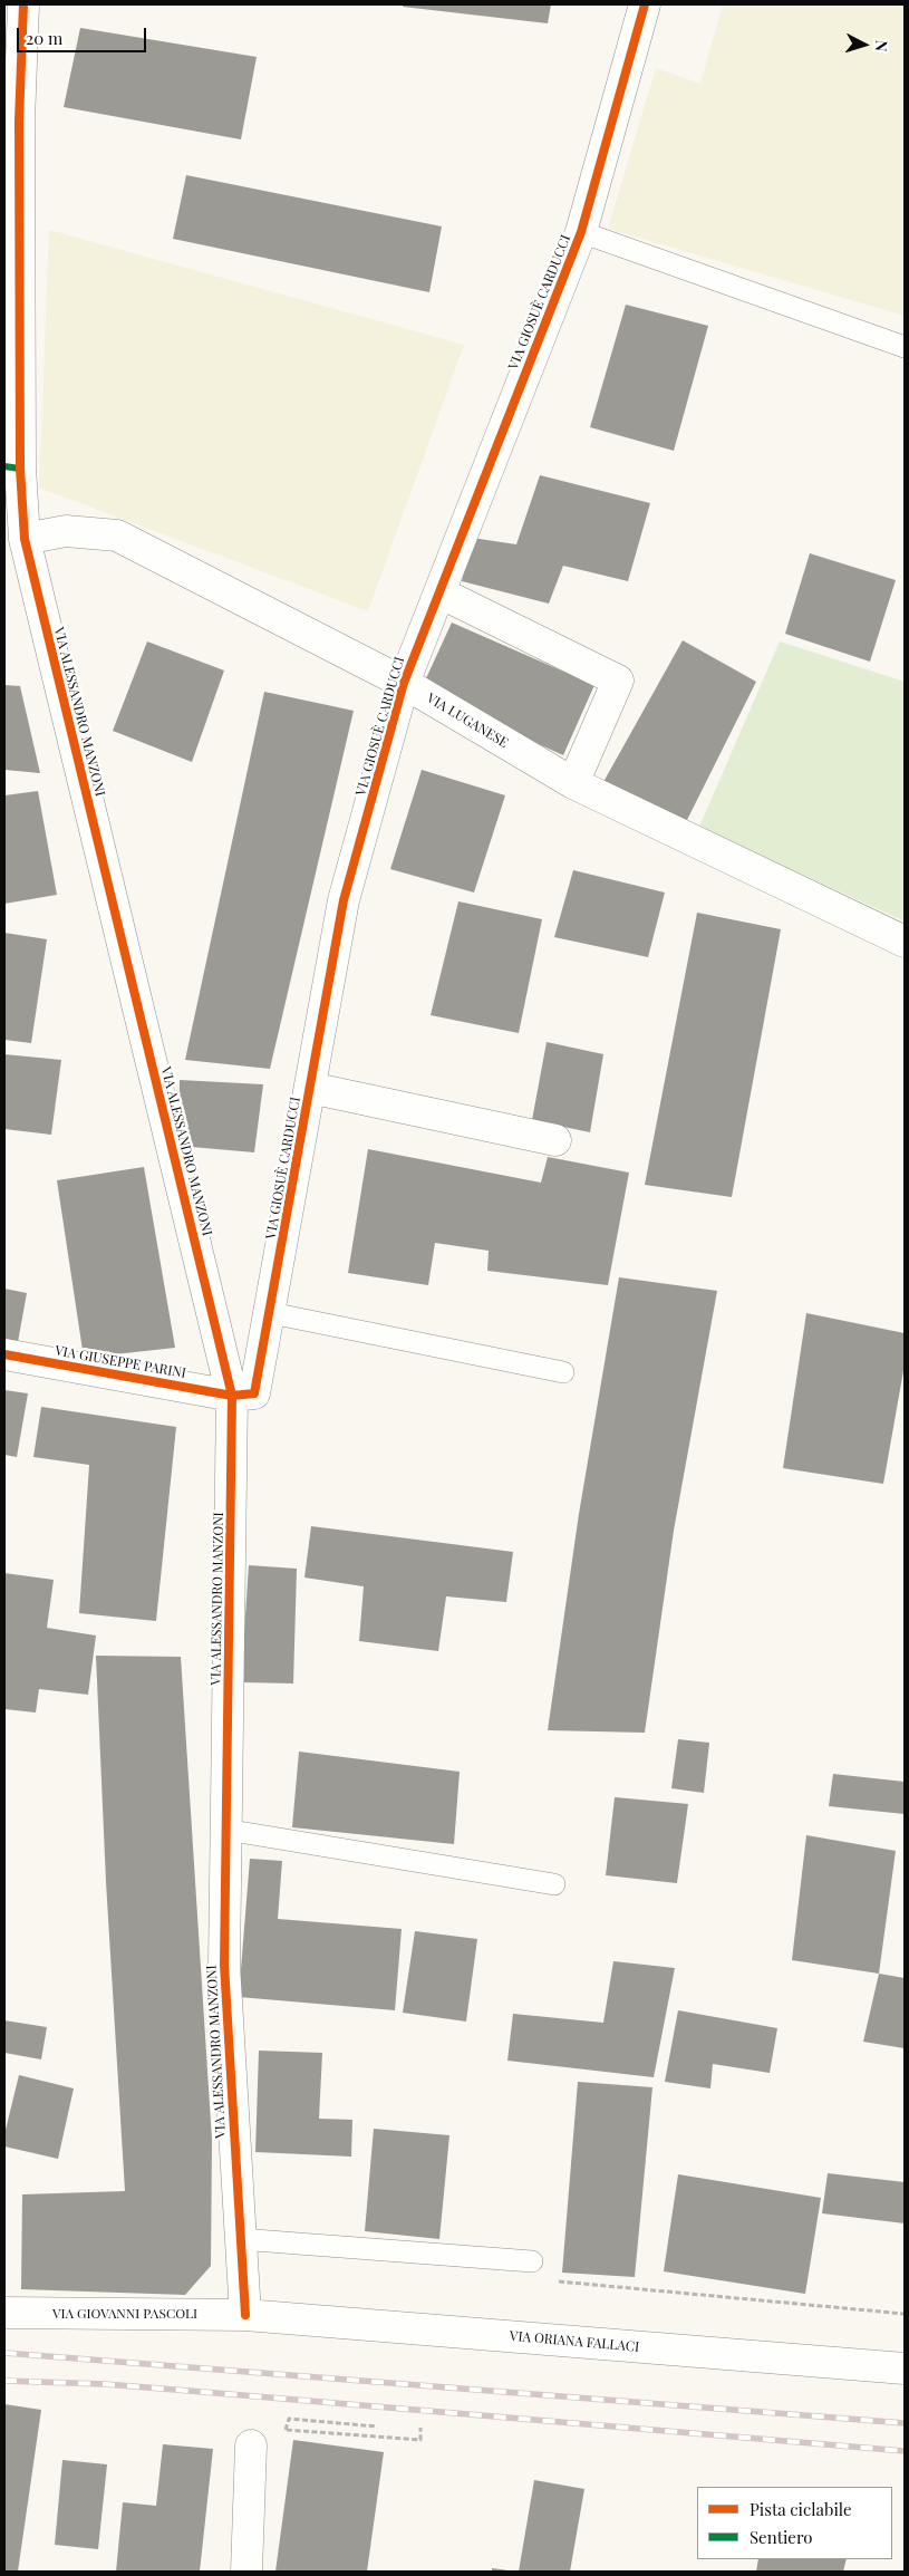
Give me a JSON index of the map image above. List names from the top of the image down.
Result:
{
  "streets": {
    "street": [
      "VIA GIOSUÈ CARDUCCI",
      "VIA ALESSANDRO MANZONI",
      "VIA LUGANESE",
      "VIA GIUSEPPE PARINI",
      "VIA GIOVANNI PASCOLI",
      "VIA ORIANA FALLACI"
    ]
  },
  "crossings": [
    ["VIA GIOSUÈ CARDUCCI", "VIA ALESSANDRO MANZONI"],
    ["VIA GIOSUÈ CARDUCCI", "VIA LUGANESE"],
    ["VIA GIOSUÈ CARDUCCI", "VIA GIUSEPPE PARINI"],
    ["VIA ALESSANDRO MANZONI", "VIA LUGANESE"],
    ["VIA ALESSANDRO MANZONI", "VIA GIUSEPPE PARINI"],
    ["VIA ALESSANDRO MANZONI", "VIA GIOVANNI PASCOLI"],
    ["VIA ALESSANDRO MANZONI", "VIA ORIANA FALLACI"],
    ["VIA GIOVANNI PASCOLI", "VIA ORIANA FALLACI"]
  ],
  "legend": ["Pista ciclabile", "Sentiero"],
  "scale_bar": "20 m",
  "north": "right"
}
